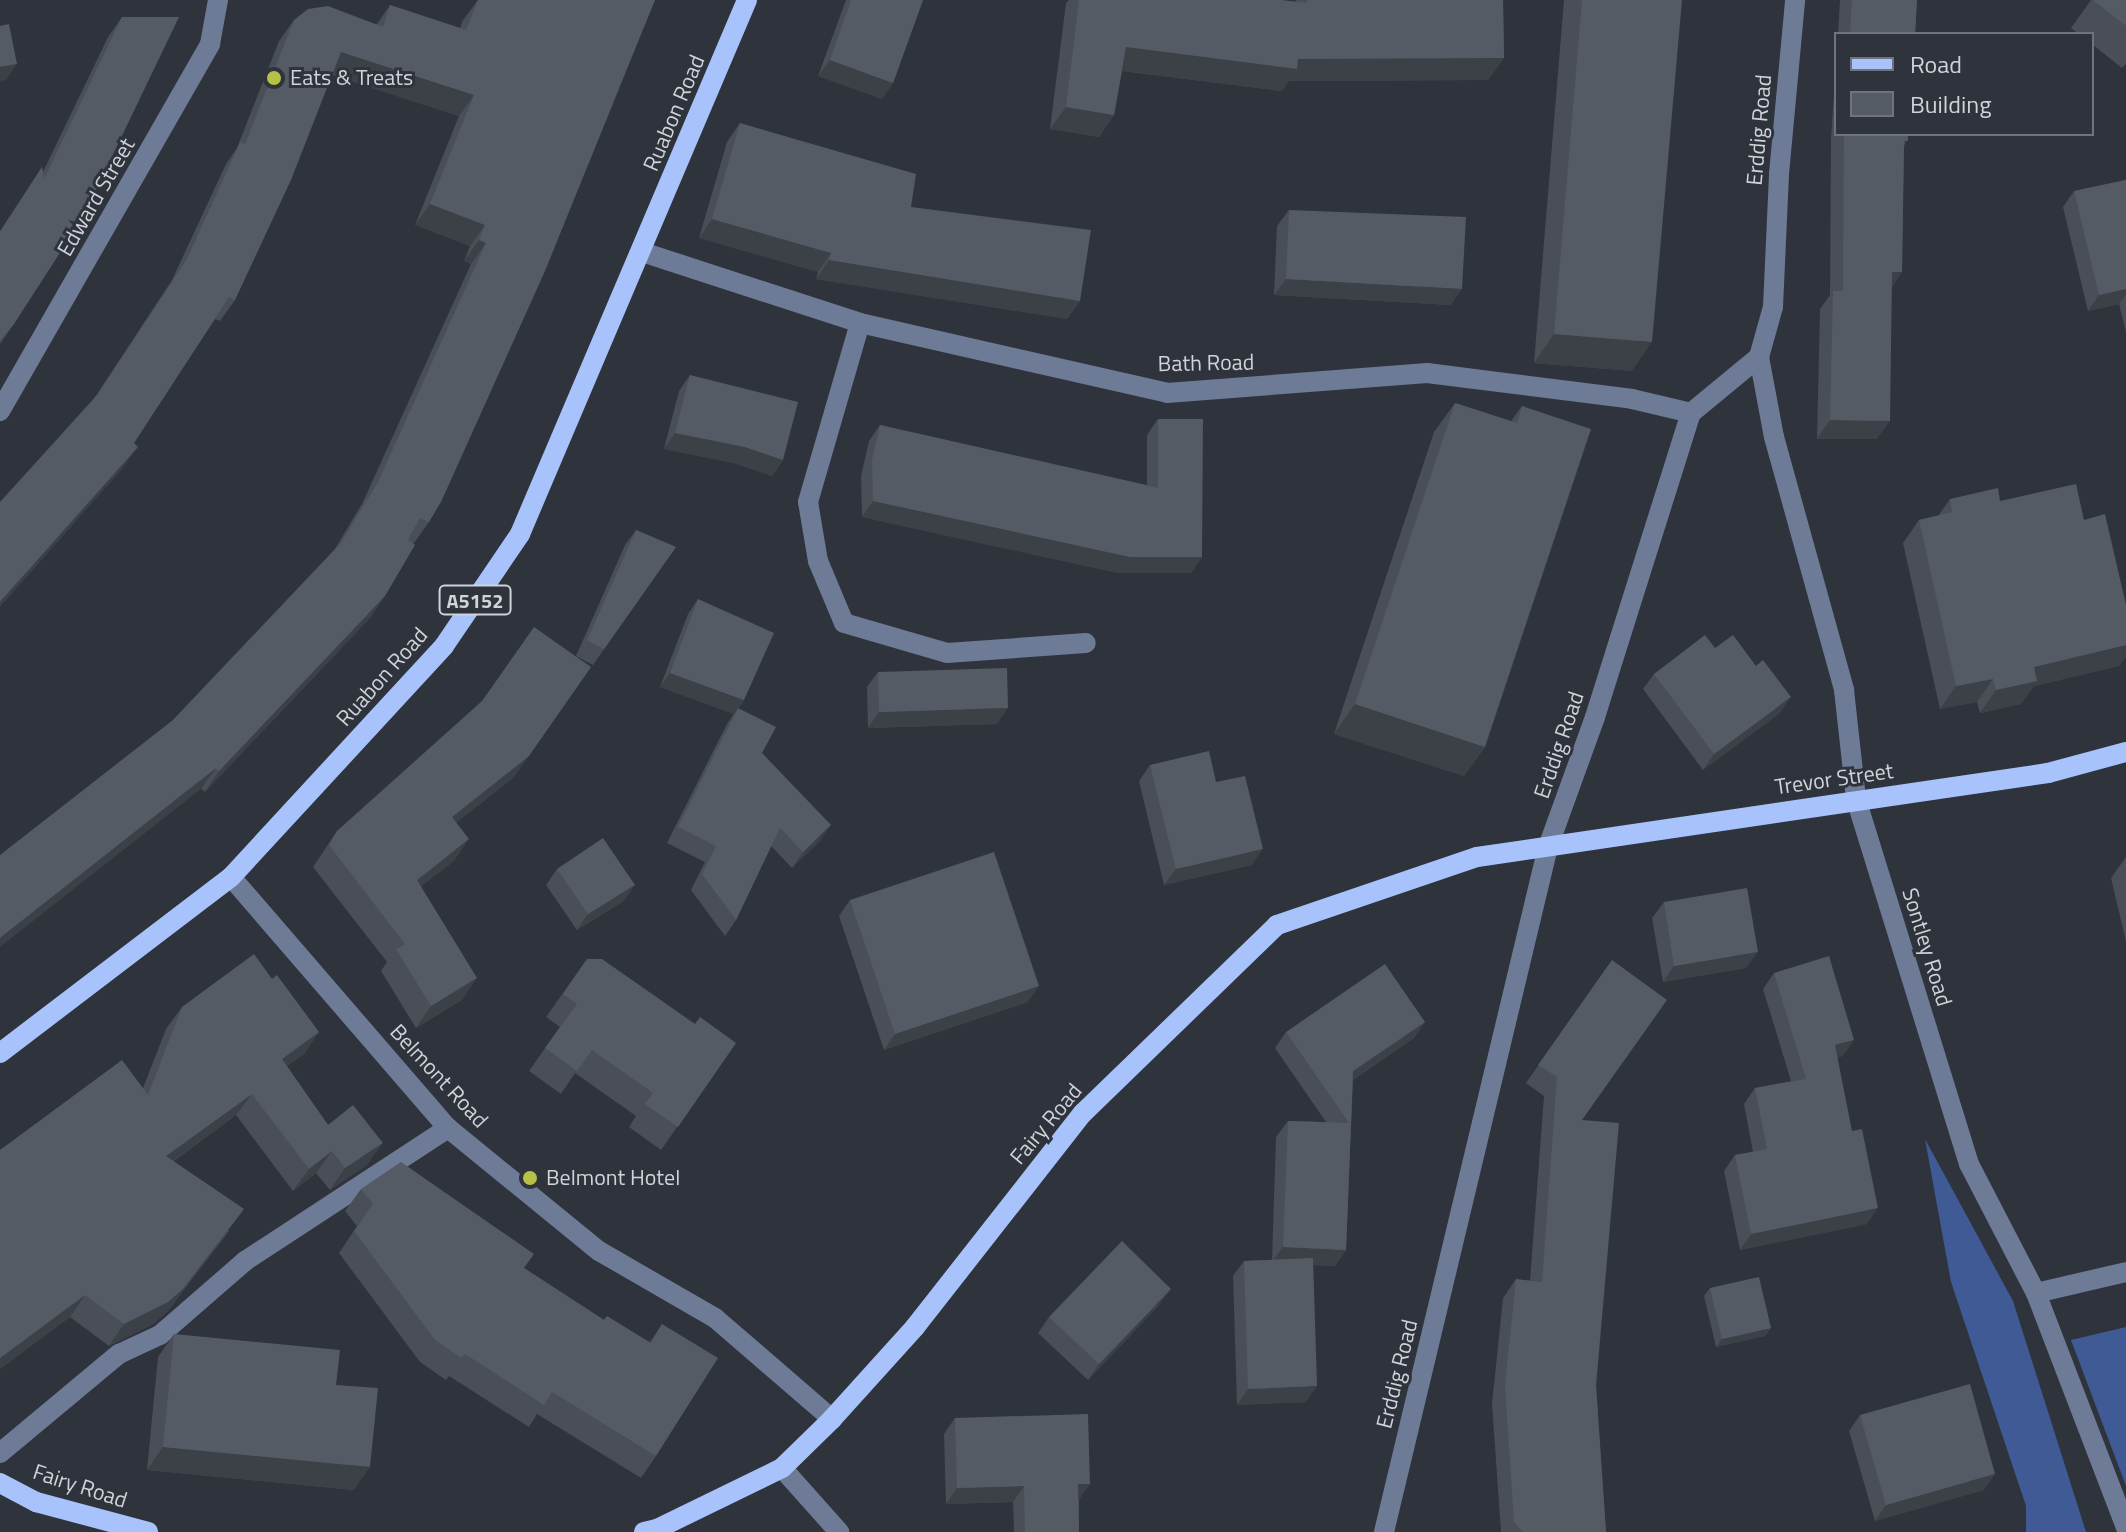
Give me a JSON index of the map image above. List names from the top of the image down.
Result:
{
  "streets": {
    "main road": [
      "Ruabon Road",
      "A5152",
      "Trevor Street",
      "Fairy Road"
    ],
    "street": [
      "Erddig Road",
      "Edward Street",
      "Bath Road",
      "Sontley Road",
      "Belmont Road"
    ]
  },
  "crossings": [
    ["Ruabon Road", "Bath Road"],
    ["Ruabon Road", "Belmont Road"],
    ["Erddig Road", "Bath Road"],
    ["Erddig Road", "Trevor Street"],
    ["Erddig Road", "Sontley Road"],
    ["Erddig Road", "Fairy Road"],
    ["Trevor Street", "Sontley Road"],
    ["Trevor Street", "Fairy Road"],
    ["Belmont Road", "Fairy Road"]
  ],
  "places": ["Eats & Treats", "Belmont Hotel"],
  "legend": ["Road", "Building"]
}
